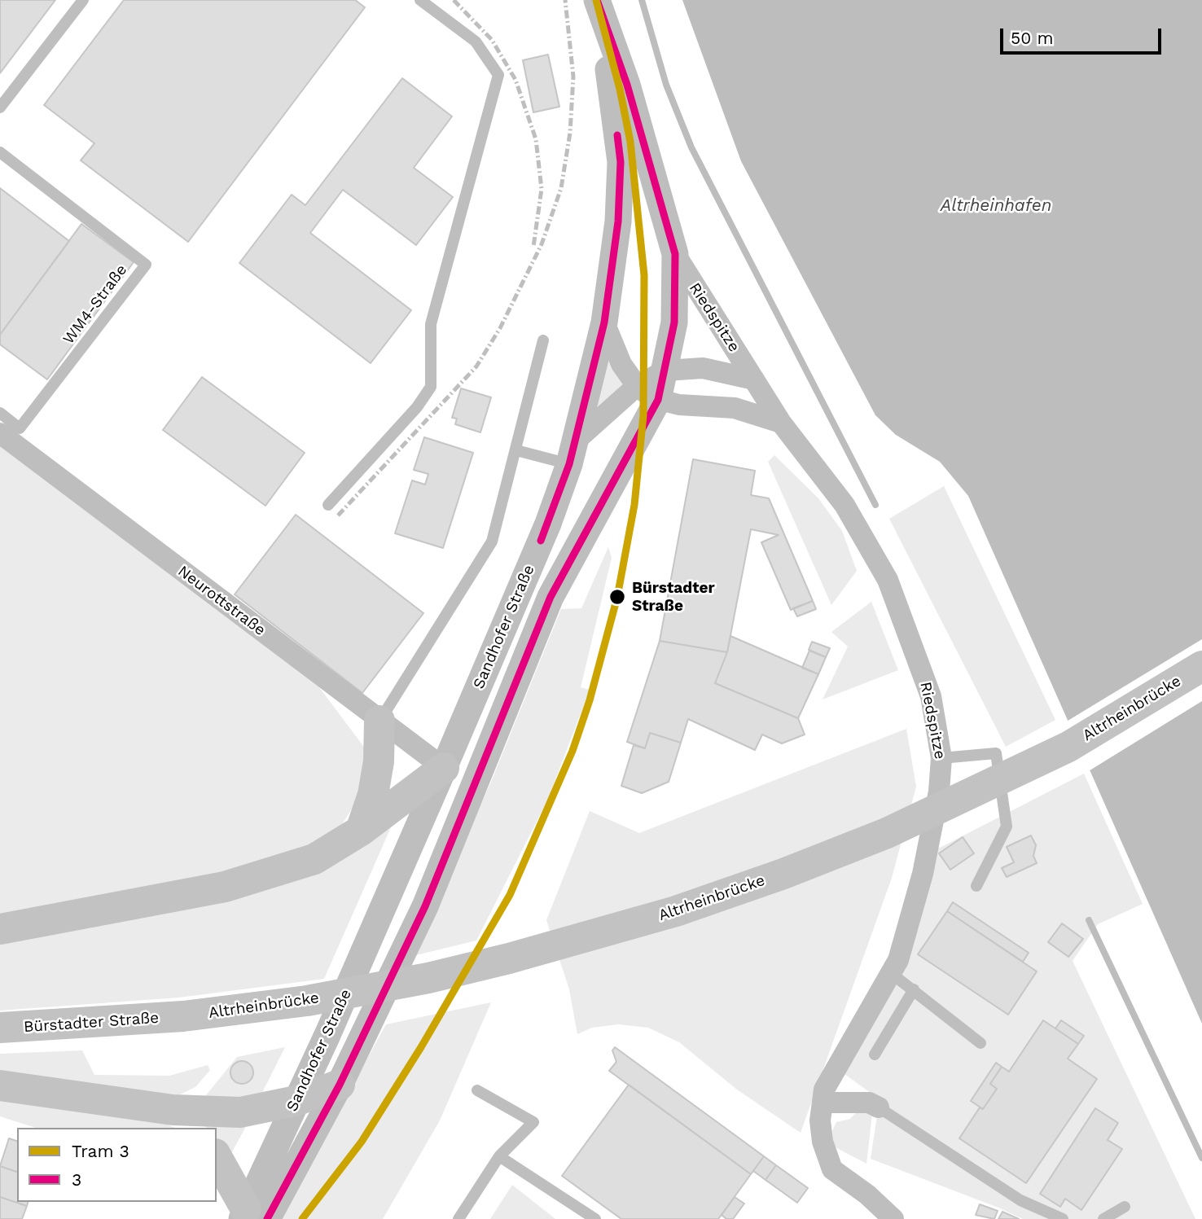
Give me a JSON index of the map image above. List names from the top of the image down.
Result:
{
  "streets": {
    "main road": ["Altrheinbrücke", "Bürstadter Straße"],
    "street": ["Riedspitze", "Neurottstraße", "Sandhofer Straße"],
    "lane": ["WM4-Straße"]
  },
  "crossings": [
    ["WM4-Straße", "Neurottstraße"],
    ["Riedspitze", "Sandhofer Straße"],
    ["Neurottstraße", "Sandhofer Straße"],
    ["Altrheinbrücke", "Bürstadter Straße"]
  ],
  "water": ["Altrheinhafen"],
  "places": ["Bürstadter Straße"],
  "lines": ["tram line 3", "transit line 3"],
  "legend": ["Tram 3", "3"],
  "scale_bar": "50 m"
}
